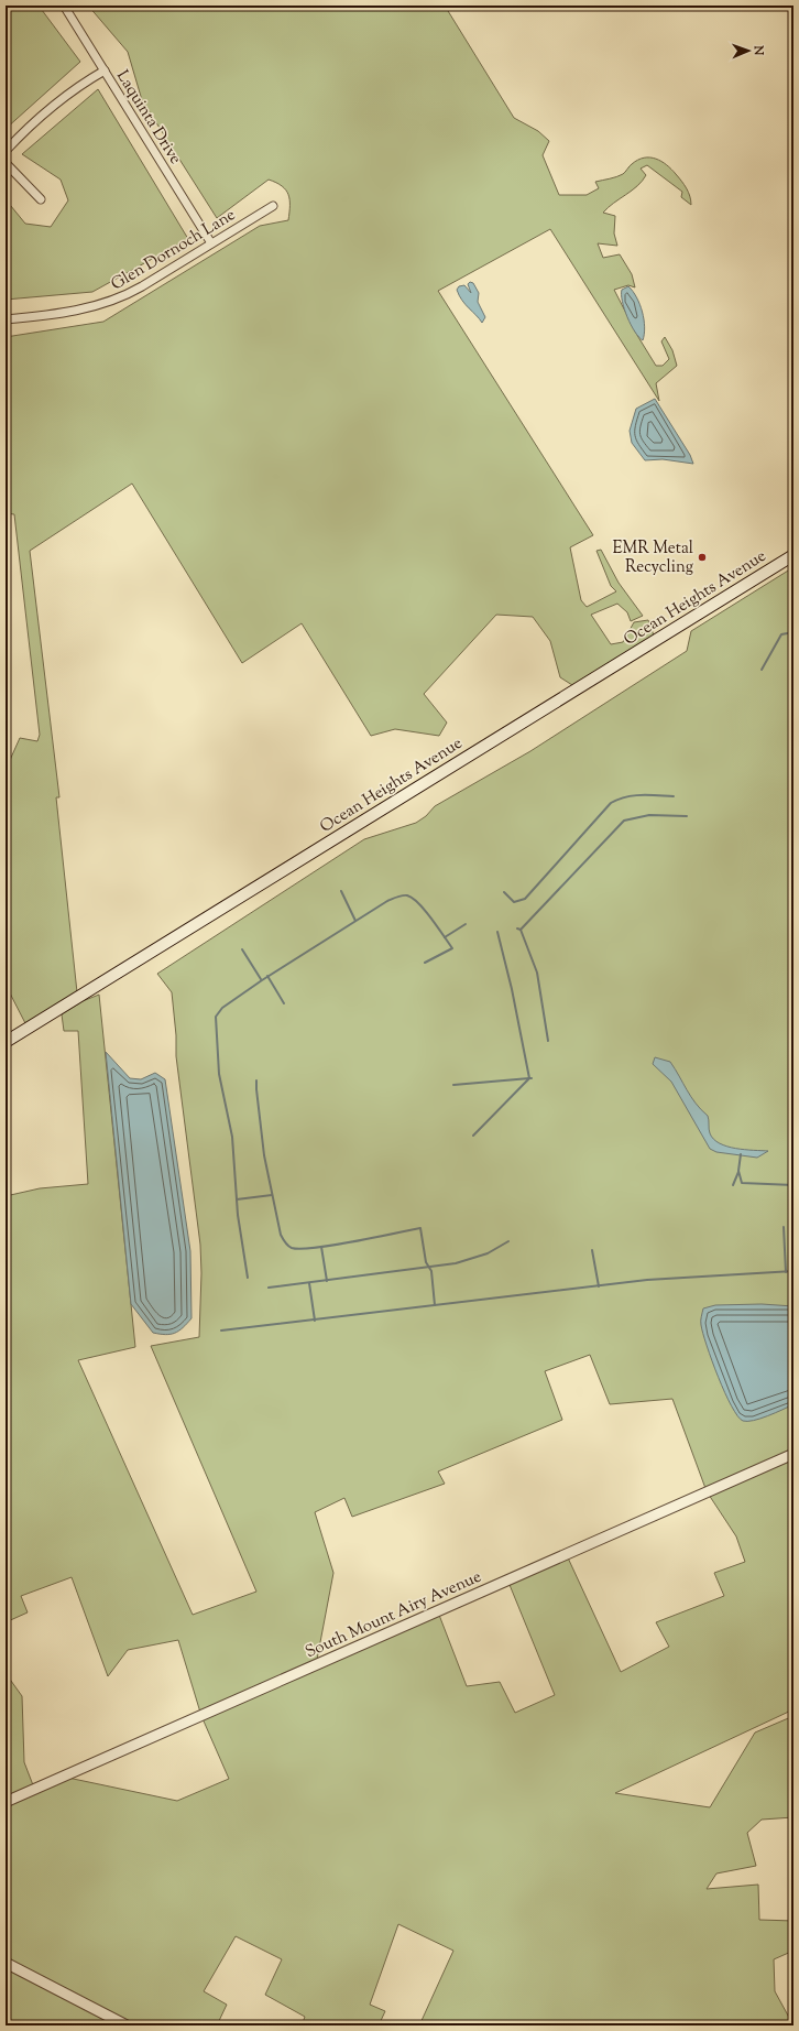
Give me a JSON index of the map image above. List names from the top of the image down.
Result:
{
  "streets": {
    "main road": ["Ocean Heights Avenue"],
    "street": ["Laquinta Drive", "Glen Dornoch Lane", "South Mount Airy Avenue"]
  },
  "crossings": [
    ["Laquinta Drive", "Glen Dornoch Lane"]
  ],
  "places": ["EMR Metal Recycling"],
  "north": "right"
}
